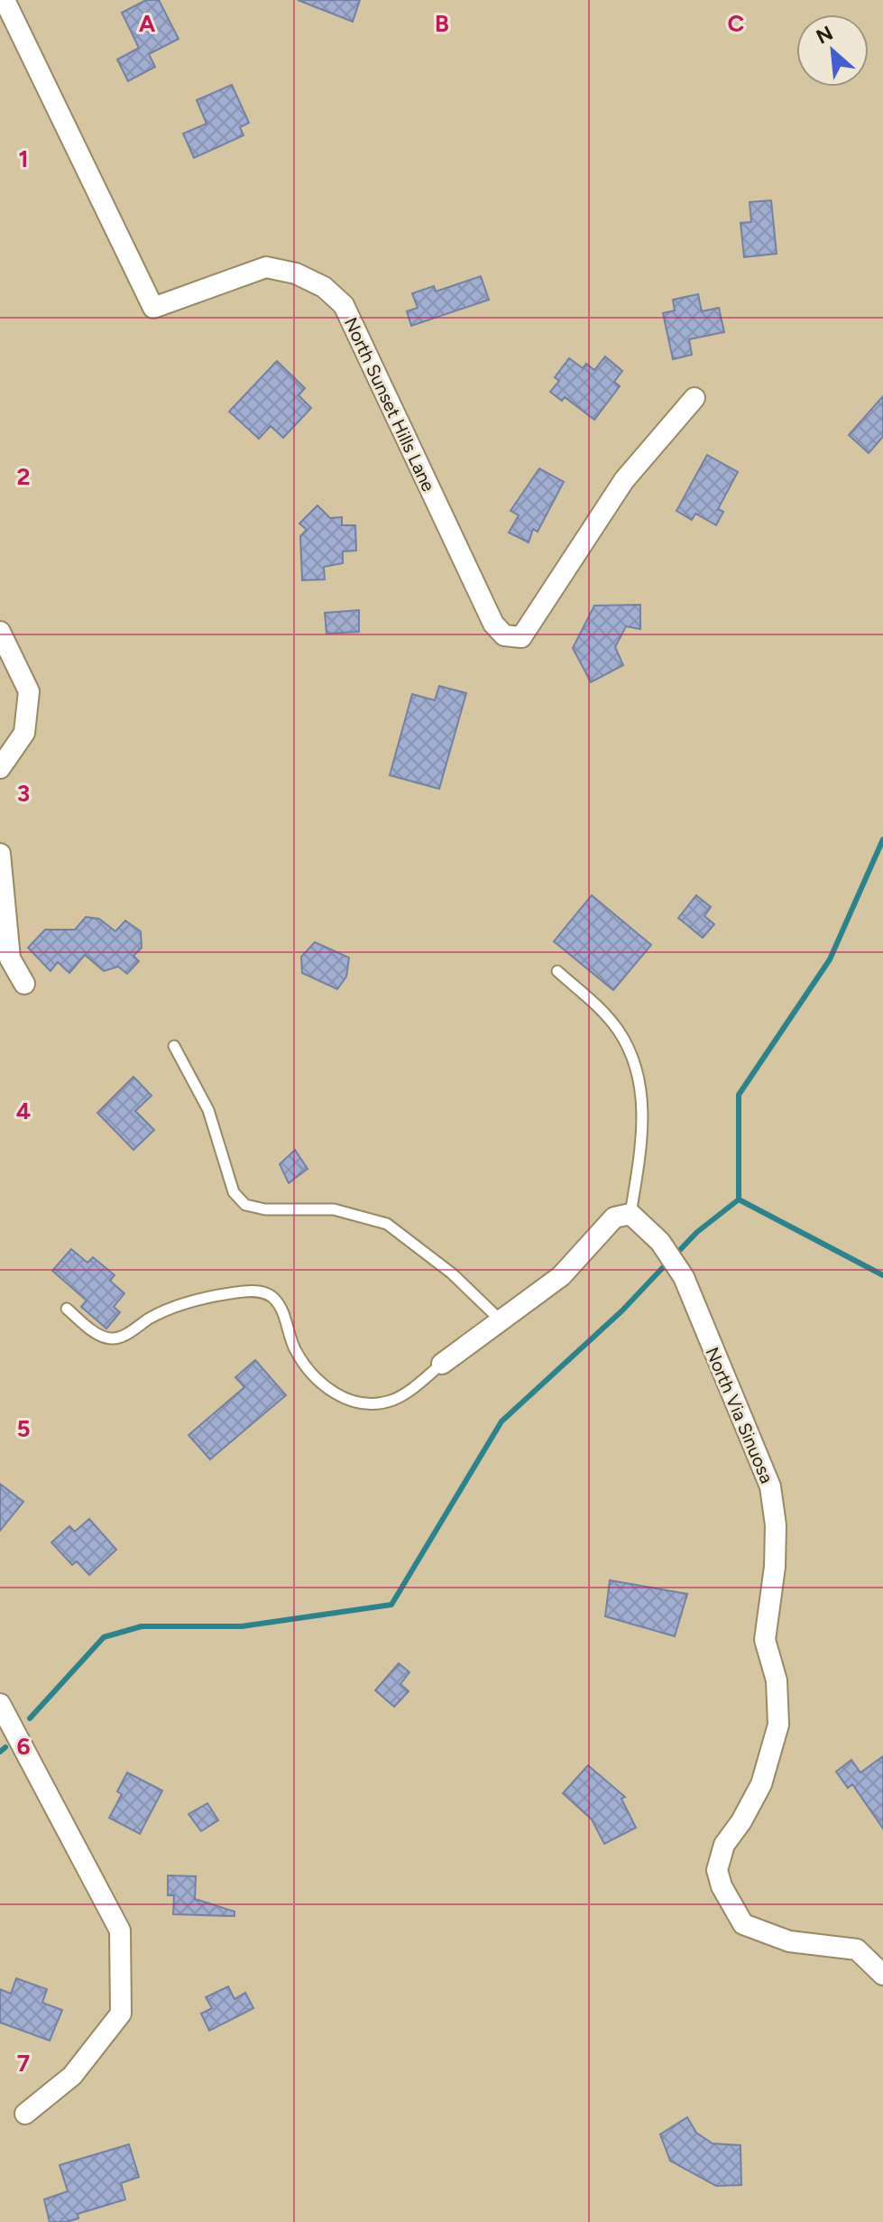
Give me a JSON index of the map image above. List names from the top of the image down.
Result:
{
  "streets": {
    "street": ["North Sunset Hills Lane", "North Via Sinuosa"]
  },
  "north": "top left",
  "grid": {
    "columns": ["A", "B", "C"],
    "rows": [
      "1",
      "2",
      "3",
      "4",
      "5",
      "6",
      "7"
    ]
  }
}
